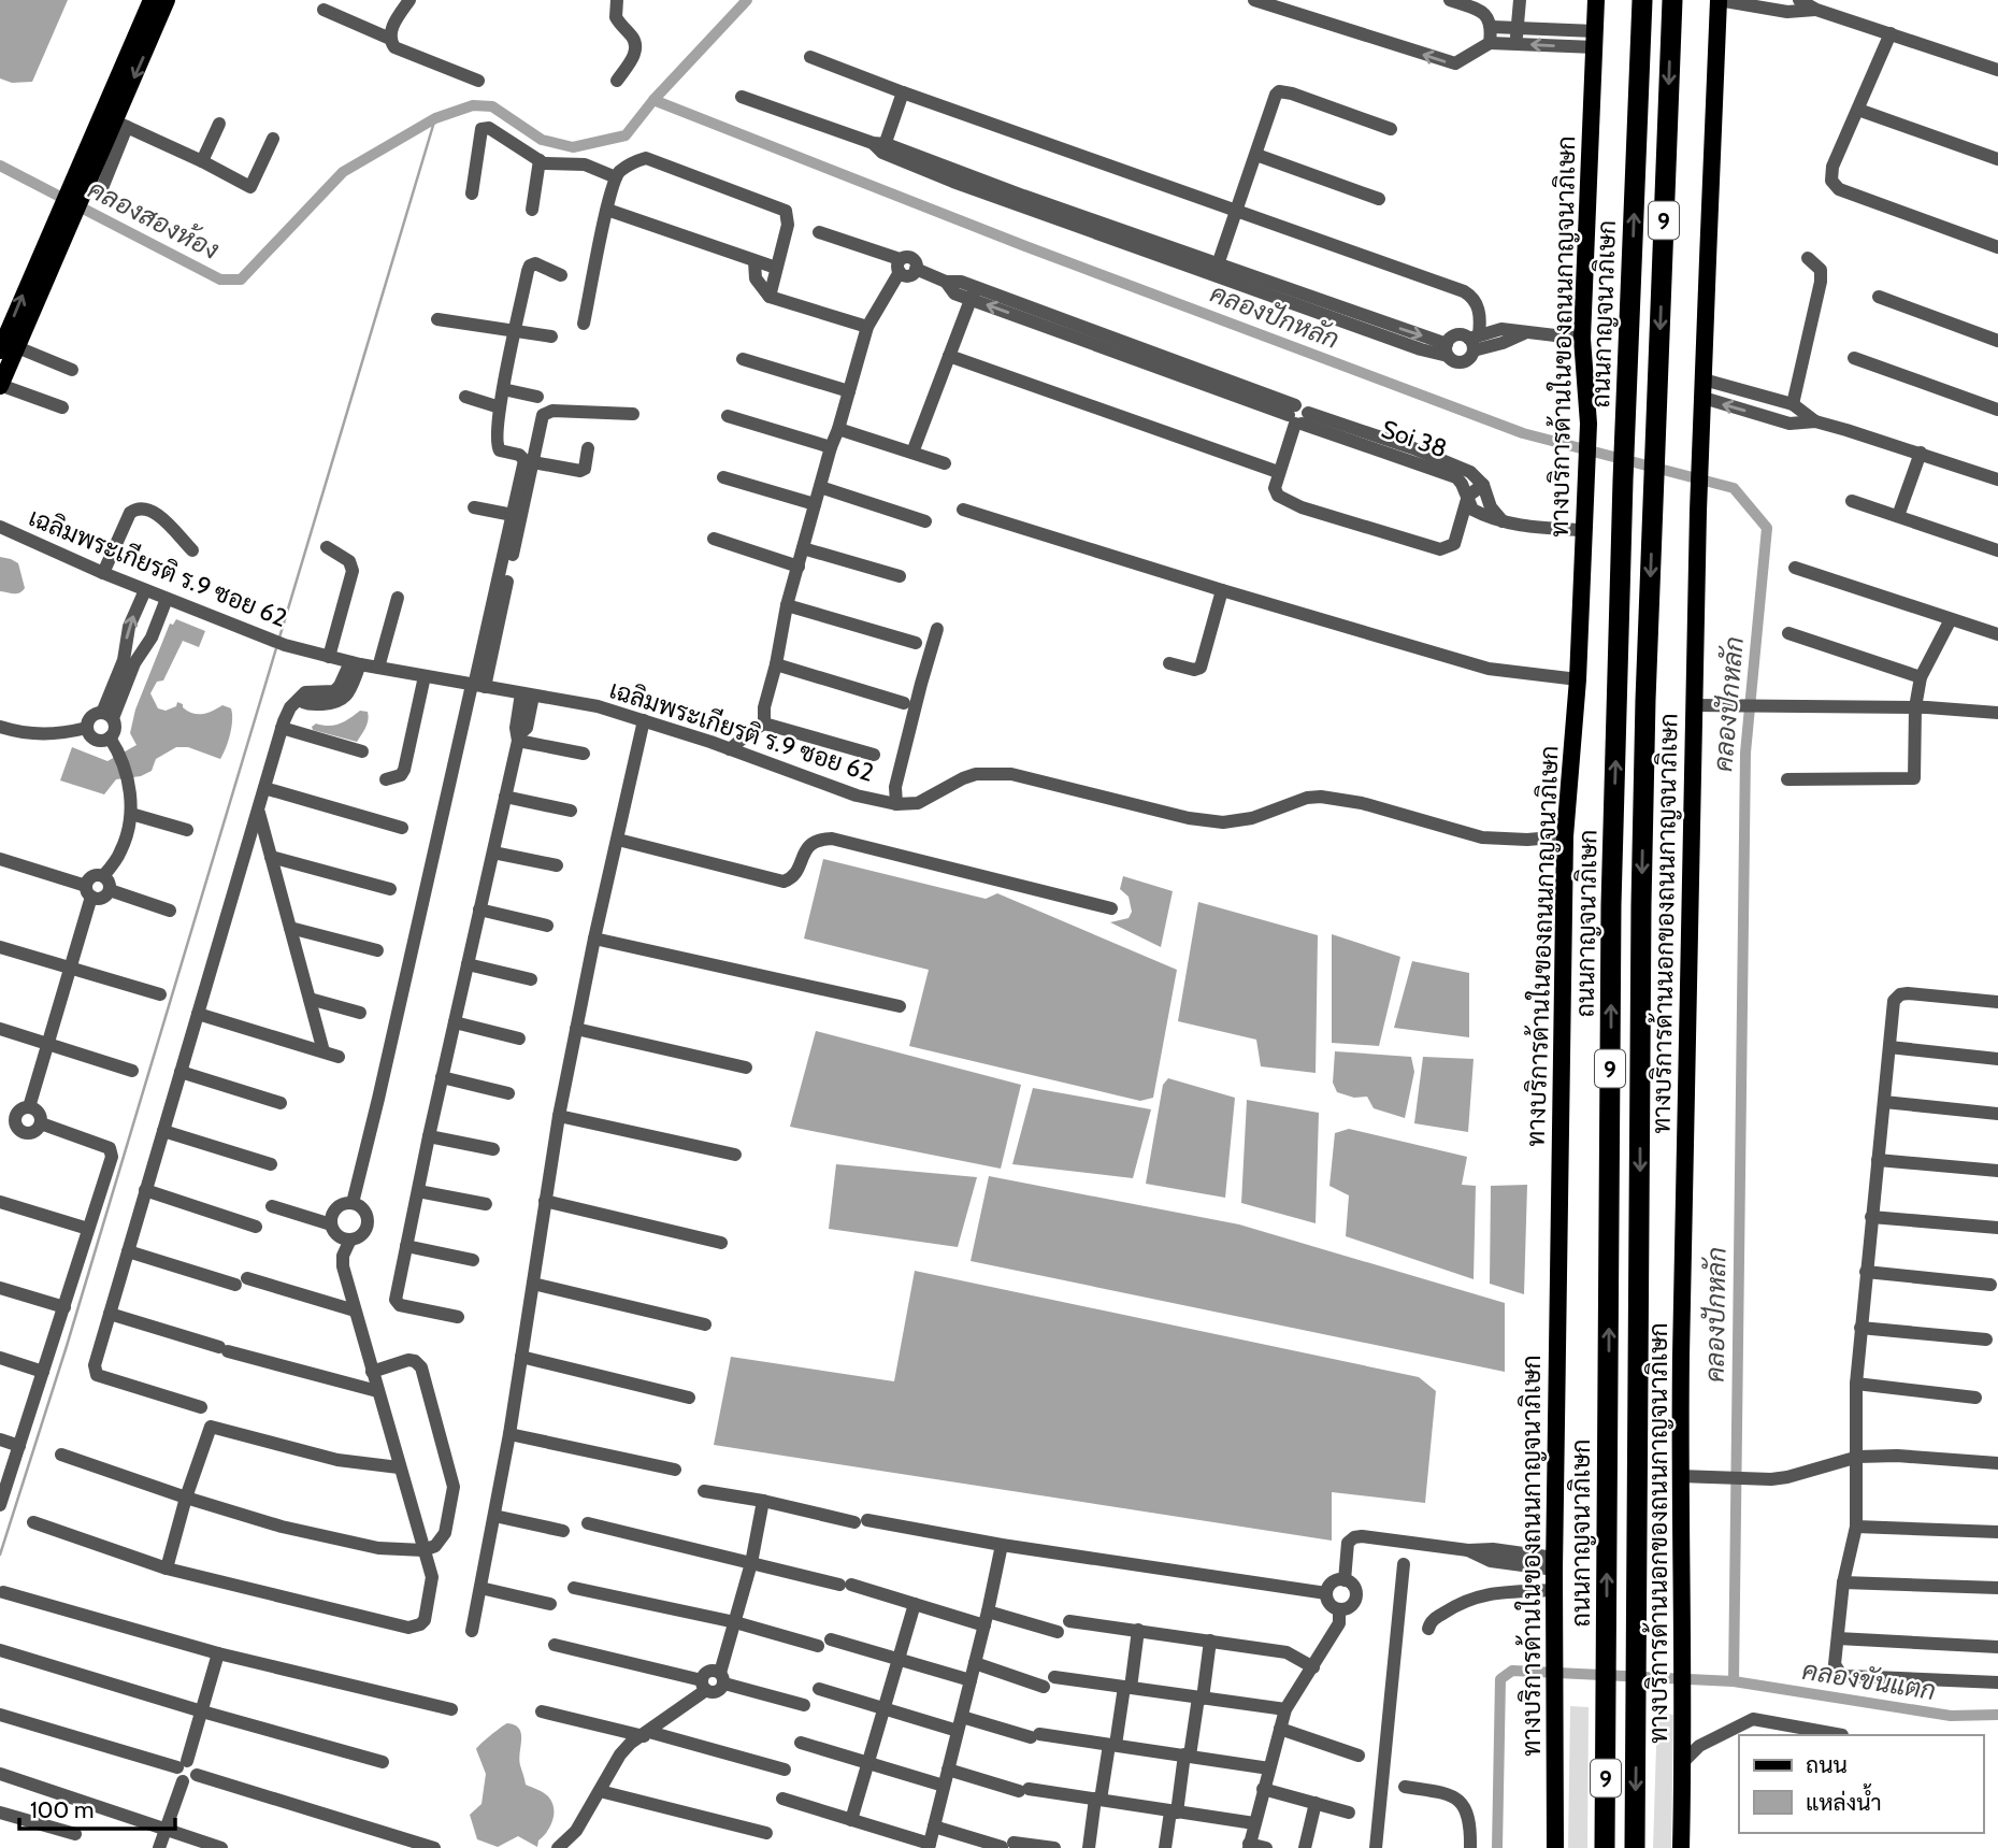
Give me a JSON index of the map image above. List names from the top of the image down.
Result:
{
  "streets": {
    "highway": ["9", "ถนนกาญจนาภิเษก"],
    "main road": ["ทางบริการด้านในของถนนกาญจนาภิเษก", "ทางบริการด้านนอกของถนนกาญจนาภิเษก"],
    "street": ["Soi 38", "เฉลิมพระเกียรติ ร.9 ซอย 62"]
  },
  "crossings": [
    ["ทางบริการด้านในของถนนกาญจนาภิเษก", "Soi 38"],
    ["ทางบริการด้านในของถนนกาญจนาภิเษก", "เฉลิมพระเกียรติ ร.9 ซอย 62"]
  ],
  "water": ["คลองสองห้อง", "คลองปักหลัก", "คลองขันแตก"],
  "legend": ["ถนน", "แหล่งน้ำ"],
  "scale_bar": "100 m"
}
